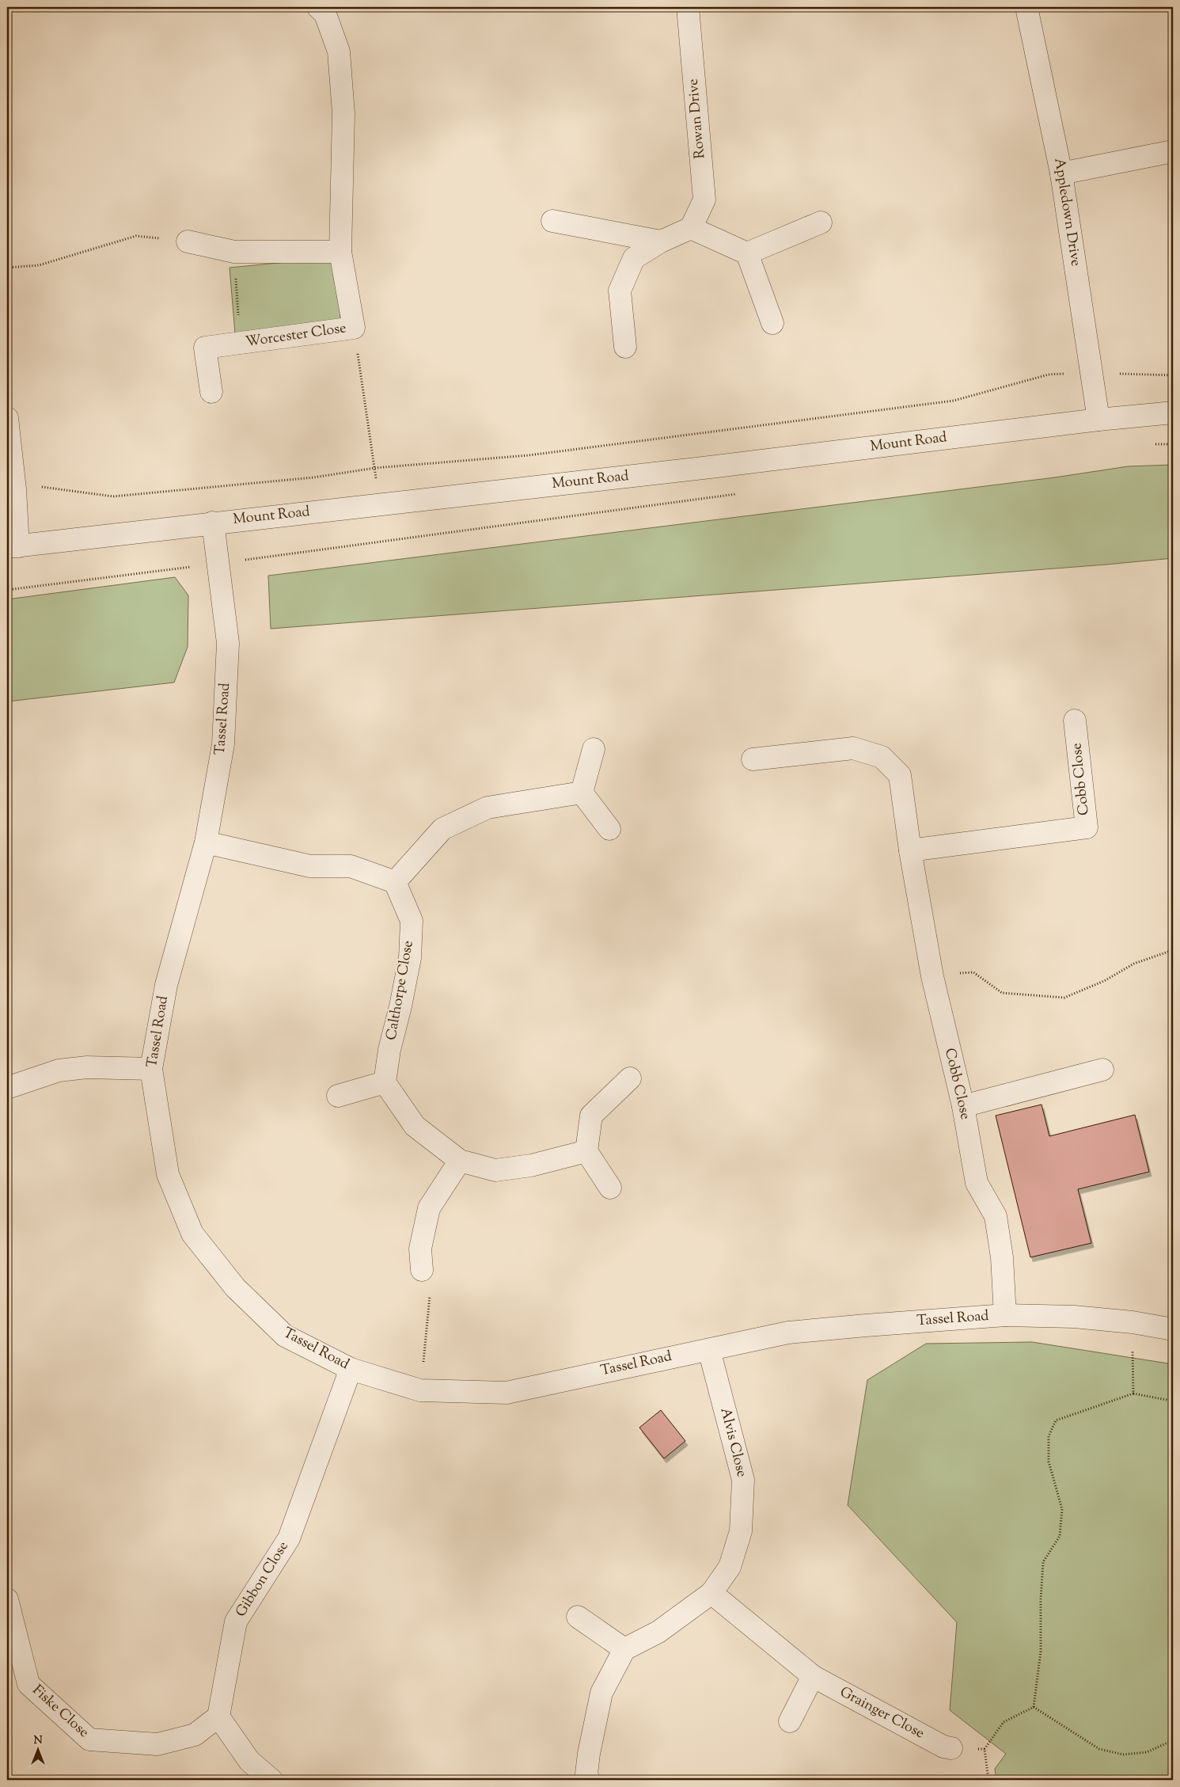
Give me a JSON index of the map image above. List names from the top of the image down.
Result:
{
  "streets": {
    "street": [
      "Rowan Drive",
      "Appledown Drive",
      "Worcester Close",
      "Mount Road",
      "Tassel Road",
      "Cobb Close",
      "Calthorpe Close",
      "Alvis Close",
      "Gibbon Close",
      "Fiske Close",
      "Grainger Close"
    ]
  },
  "crossings": [
    ["Appledown Drive", "Mount Road"],
    ["Mount Road", "Tassel Road"],
    ["Tassel Road", "Cobb Close"],
    ["Tassel Road", "Alvis Close"],
    ["Tassel Road", "Gibbon Close"],
    ["Alvis Close", "Grainger Close"],
    ["Gibbon Close", "Fiske Close"]
  ],
  "north": "top"
}
